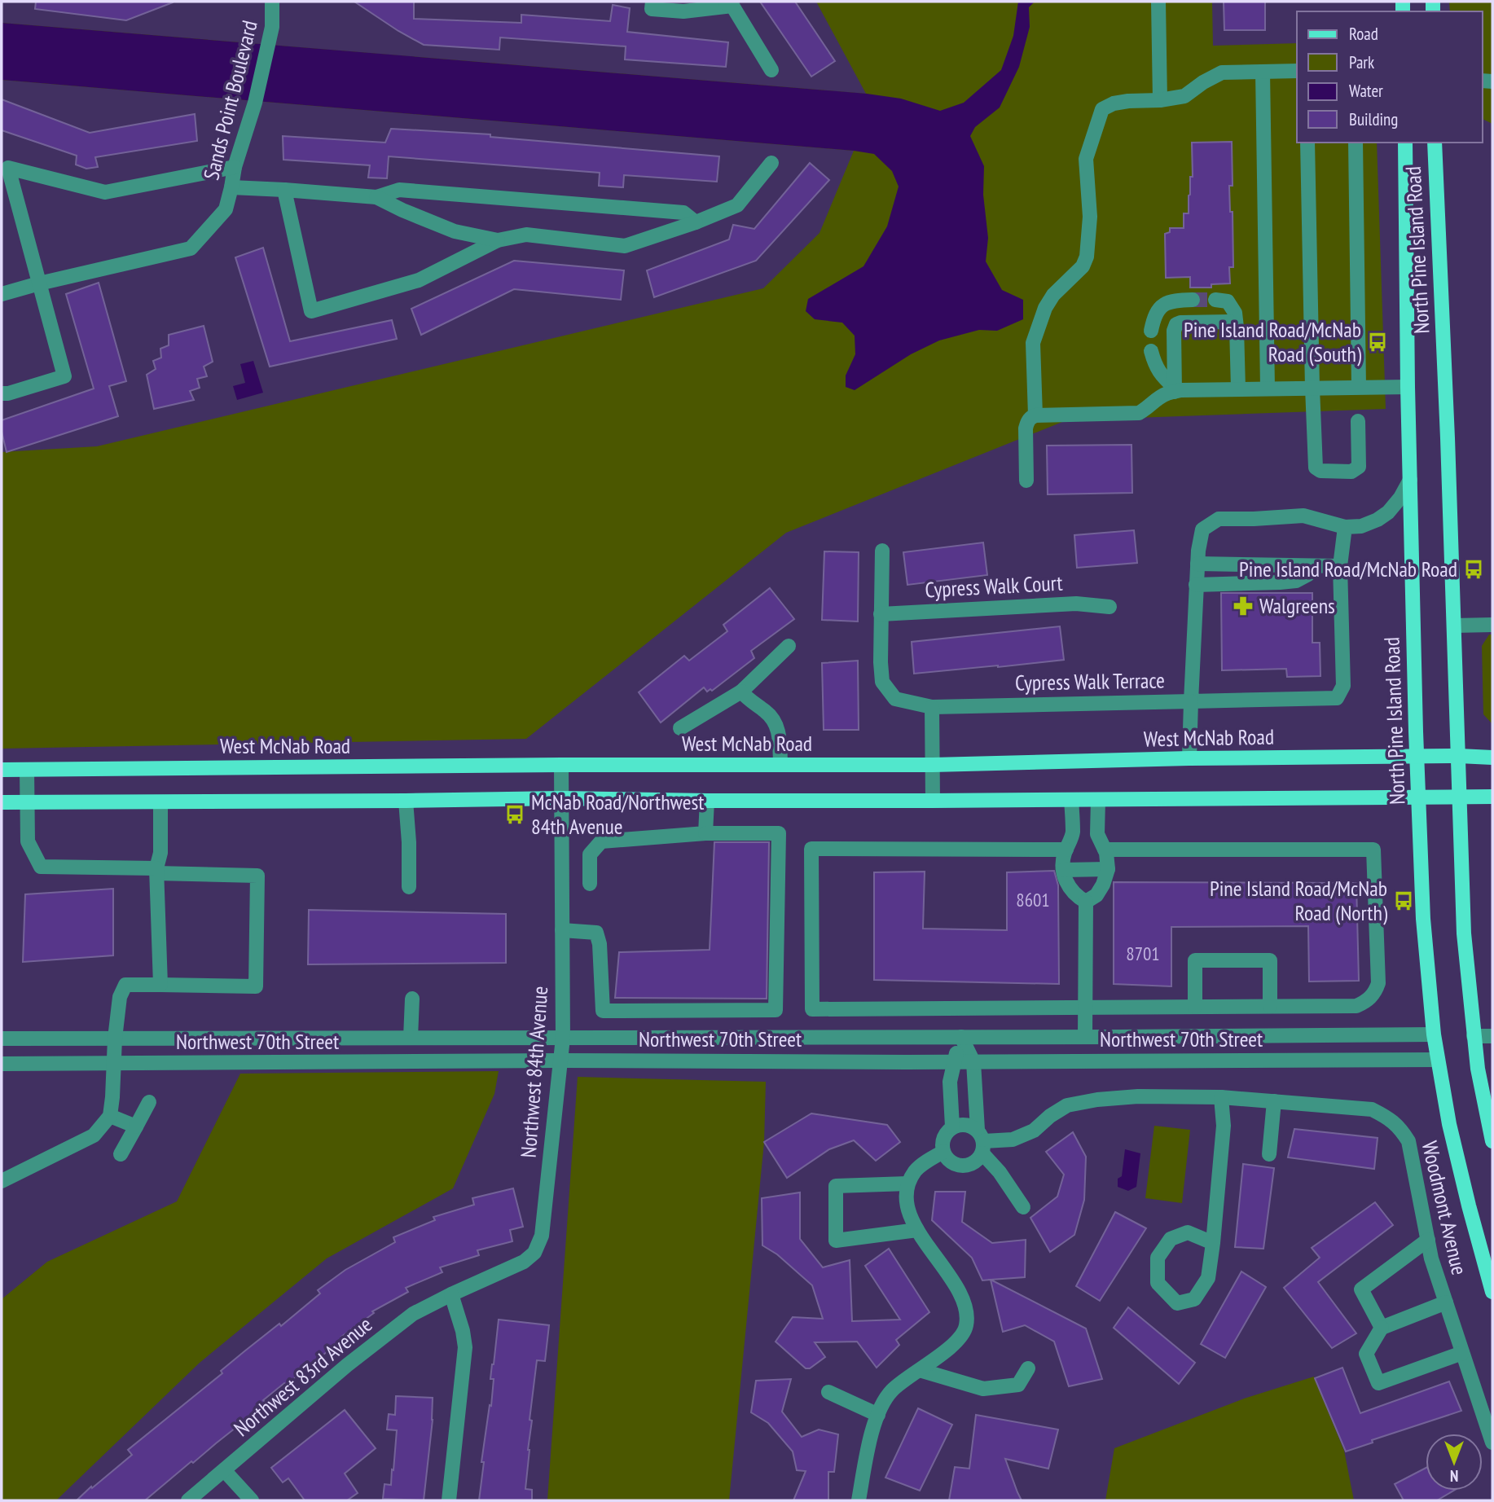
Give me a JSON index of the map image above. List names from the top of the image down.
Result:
{
  "streets": {
    "main road": ["North Pine Island Road", "West McNab Road"],
    "street": [
      "Sands Point Boulevard",
      "Cypress Walk Court",
      "Cypress Walk Terrace",
      "Northwest 70th Street",
      "Northwest 84th Avenue",
      "Woodmont Avenue",
      "Northwest 83rd Avenue"
    ]
  },
  "crossings": [
    ["North Pine Island Road", "West McNab Road"],
    ["North Pine Island Road", "Northwest 70th Street"],
    ["Cypress Walk Court", "Cypress Walk Terrace"],
    ["Cypress Walk Terrace", "West McNab Road"],
    ["West McNab Road", "Northwest 84th Avenue"],
    ["Northwest 70th Street", "Northwest 84th Avenue"],
    ["Northwest 84th Avenue", "Northwest 83rd Avenue"]
  ],
  "places": {
    "bus stop": [
      "Pine Island Road/McNab Road (South)",
      "Pine Island Road/McNab Road",
      "McNab Road/Northwest 84th Avenue",
      "Pine Island Road/McNab Road (North)"
    ],
    "pharmacy": ["Walgreens"]
  },
  "house_numbers": ["8601", "8701"],
  "legend": [
    "Road",
    "Park",
    "Water",
    "Building"
  ],
  "north": "bottom"
}
